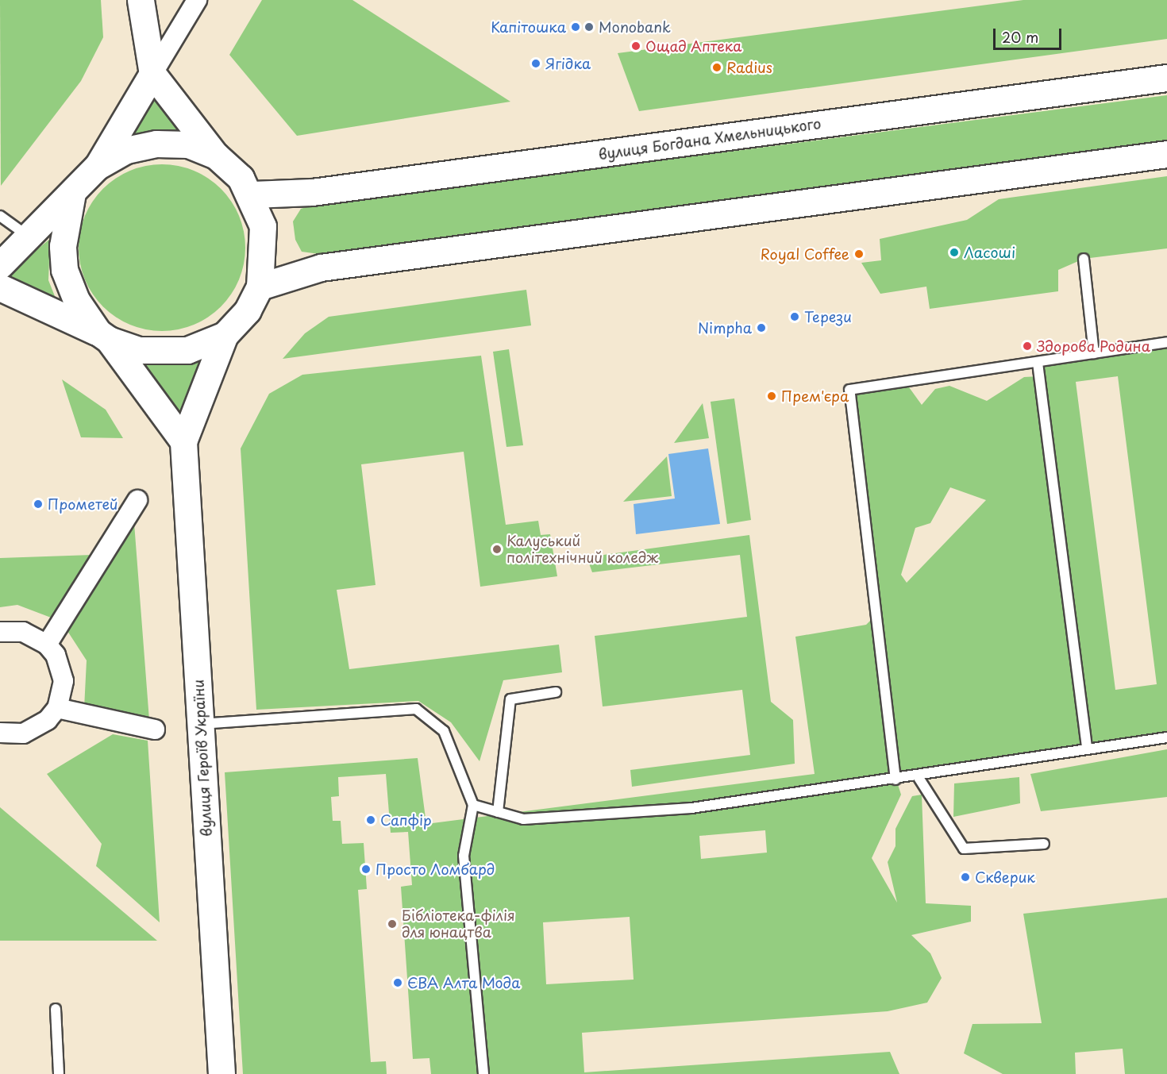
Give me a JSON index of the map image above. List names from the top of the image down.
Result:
{
  "streets": {
    "main road": ["вулиця Богдана Хмельницького", "вулиця Героїв України"]
  },
  "places": [
    "Капітошка",
    "Monobank",
    "Ощад Аптека",
    "Ягідка",
    "Radius",
    "Ласоші",
    "Royal Coffee",
    "Терези",
    "Nimpha",
    "Здорова Родина",
    "Прем'єра",
    "Прометей",
    "Калуський політехнічний коледж",
    "Сапфір",
    "Просто Ломбард",
    "Скверик",
    "Бібліотека-філія для юнацтва",
    "ЄВА Алта Мода"
  ],
  "scale_bar": "20 m"
}
